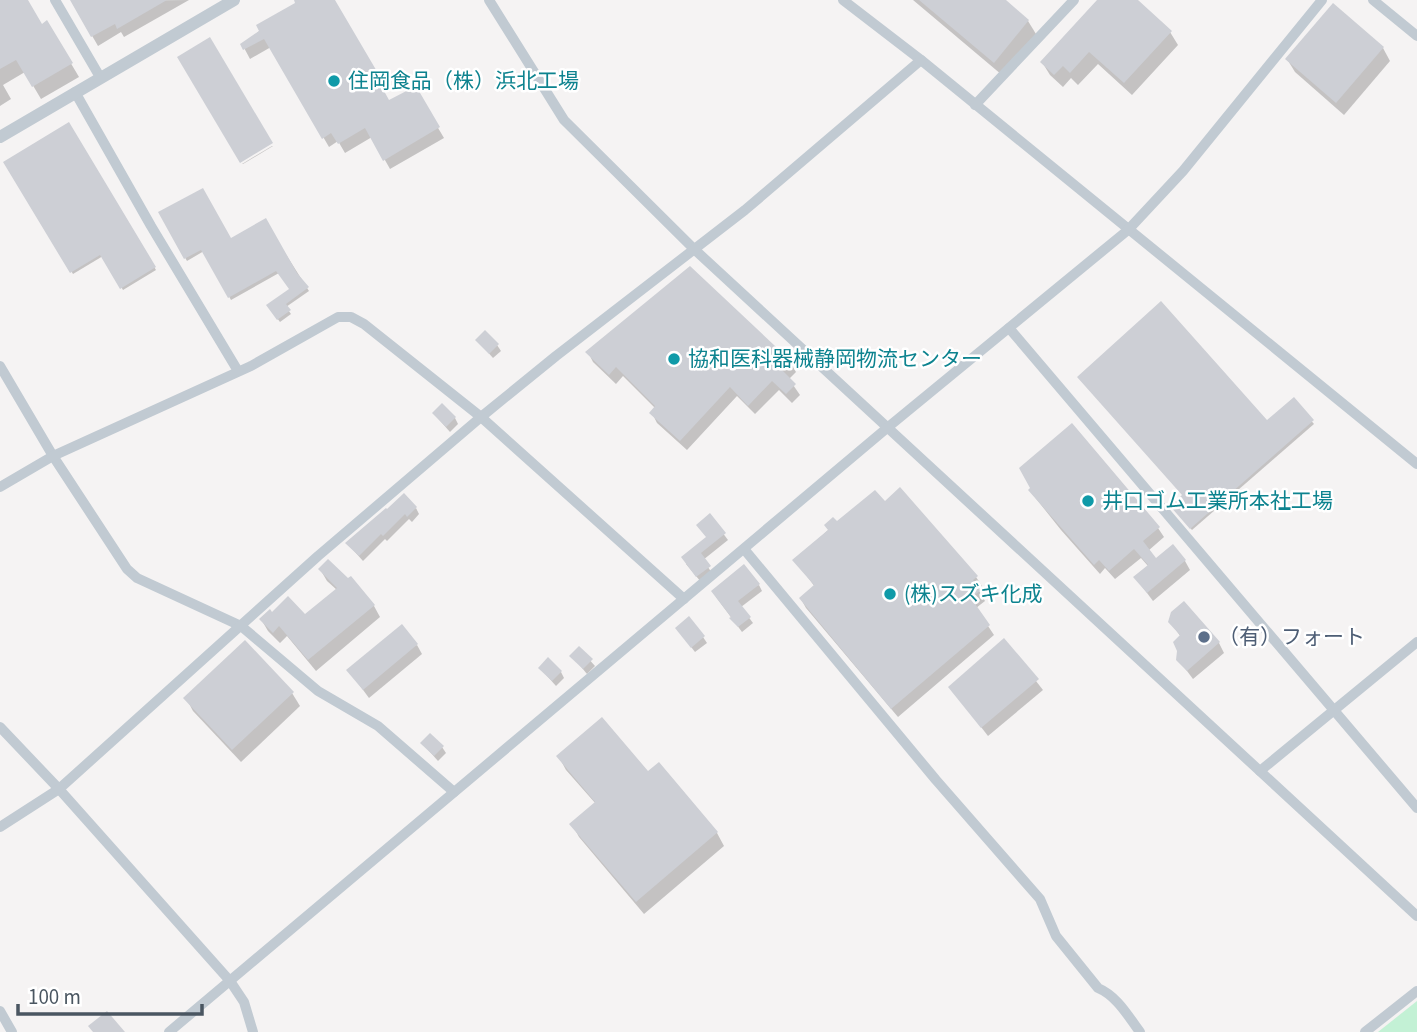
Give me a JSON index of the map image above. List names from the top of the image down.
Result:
{
  "places": [
    "住岡食品（株）浜北工場",
    "協和医科器械静岡物流センター",
    "井口ゴム工業所本社工場",
    "(株)スズキ化成",
    "（有）フォート"
  ],
  "scale_bar": "100 m"
}
